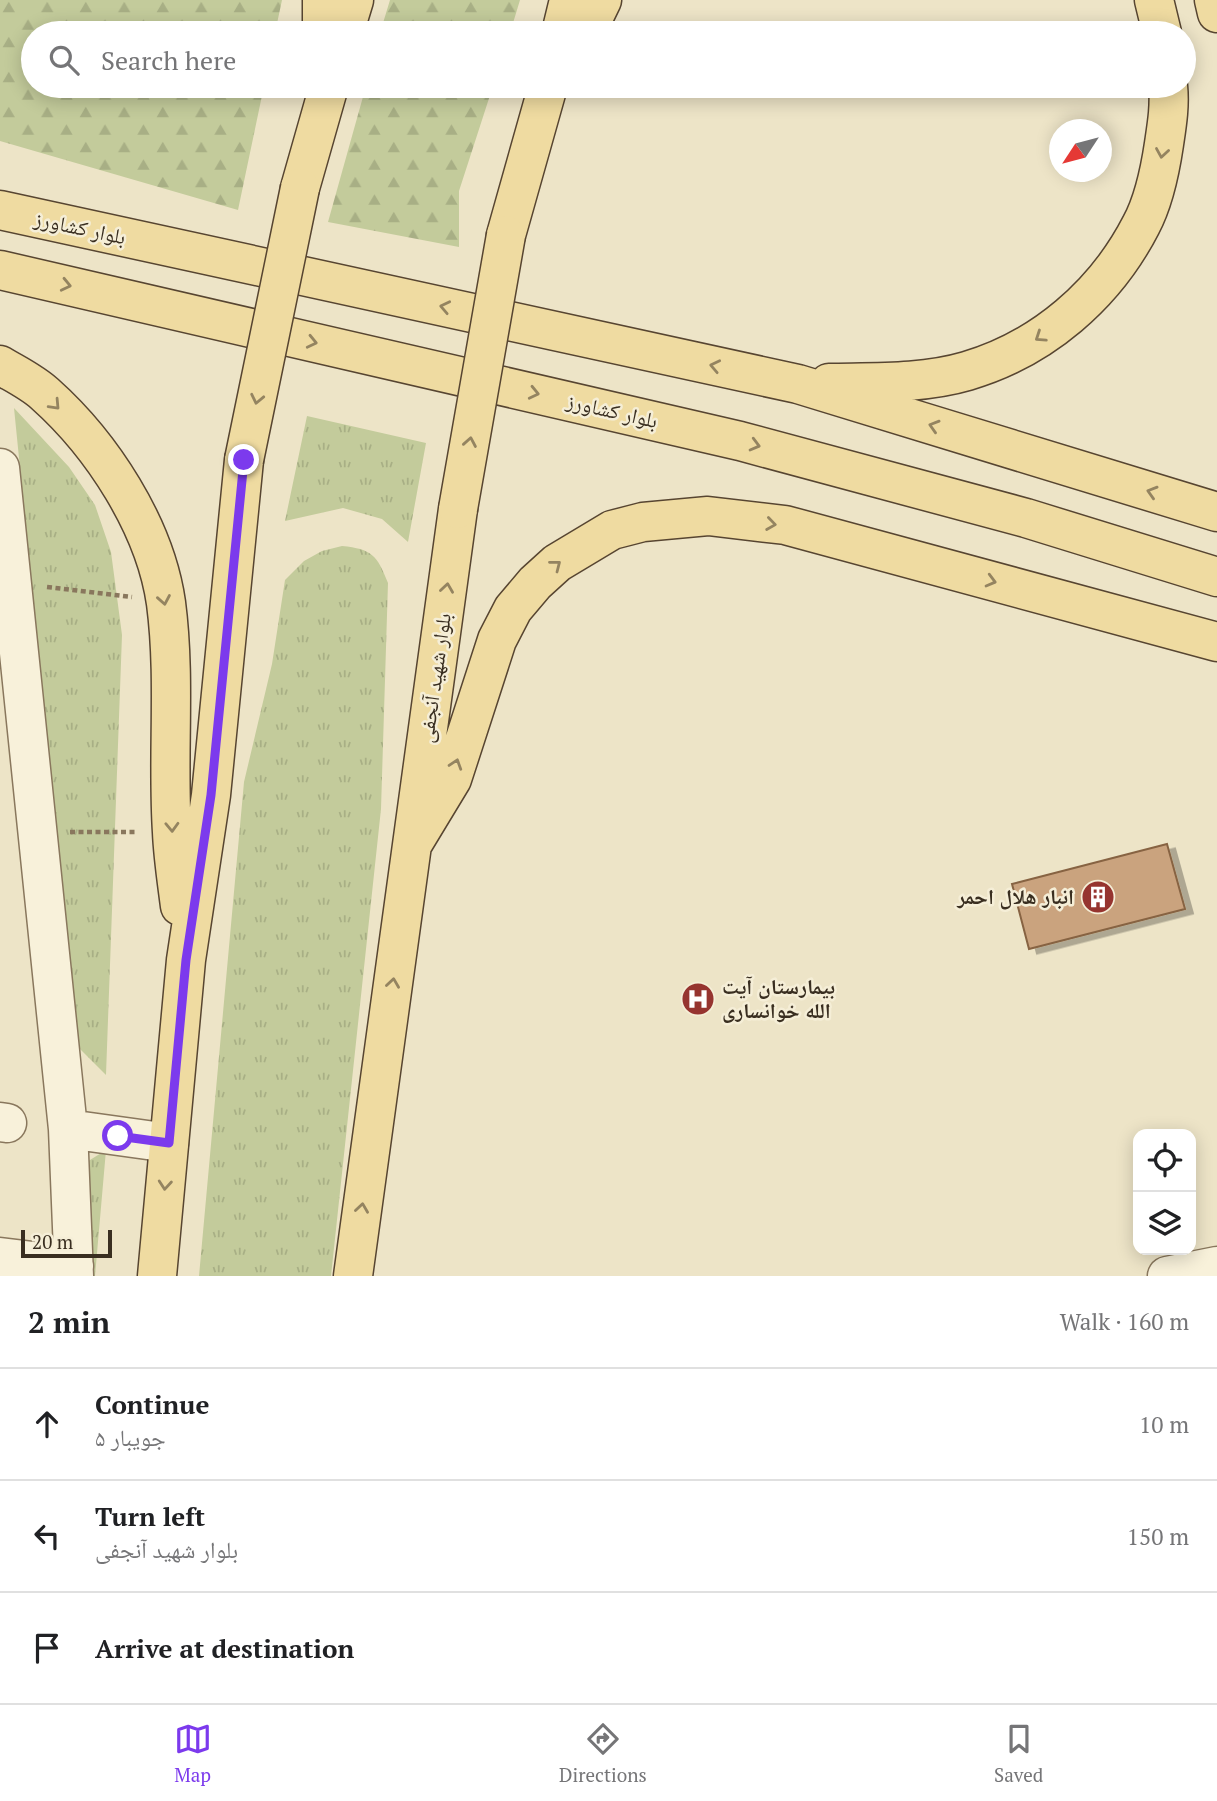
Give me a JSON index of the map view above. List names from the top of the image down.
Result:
{
  "streets": {
    "main road": ["بلوار کشاورز", "بلوار شهید آنجفی"]
  },
  "places": {
    "building": ["انبار هلال احمر"],
    "hospital": ["بیمارستان آیت الله خوانساری"]
  },
  "scale_bar": "20 m",
  "north": "bottom left",
  "page": {
    "search": "Search here",
    "scale": "20 m",
    "heading": ["2 min", "Walk · 160 m"],
    "list": [
      ["Continue", "جویبار ۵", "10 m"],
      ["Turn left", "بلوار شهید آنجفی", "150 m"],
      "Arrive at destination"
    ],
    "nav": ["Map", "Directions", "Saved"]
  }
}
